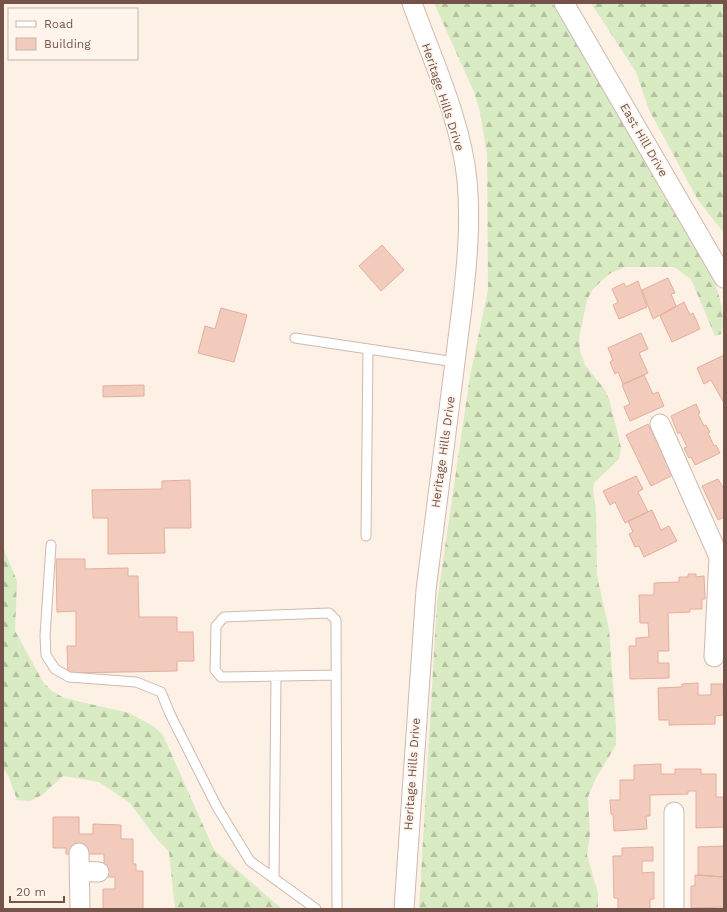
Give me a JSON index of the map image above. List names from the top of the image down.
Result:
{
  "streets": {
    "street": ["Heritage Hills Drive", "East Hill Drive"]
  },
  "legend": ["Road", "Building"],
  "scale_bar": "20 m"
}
